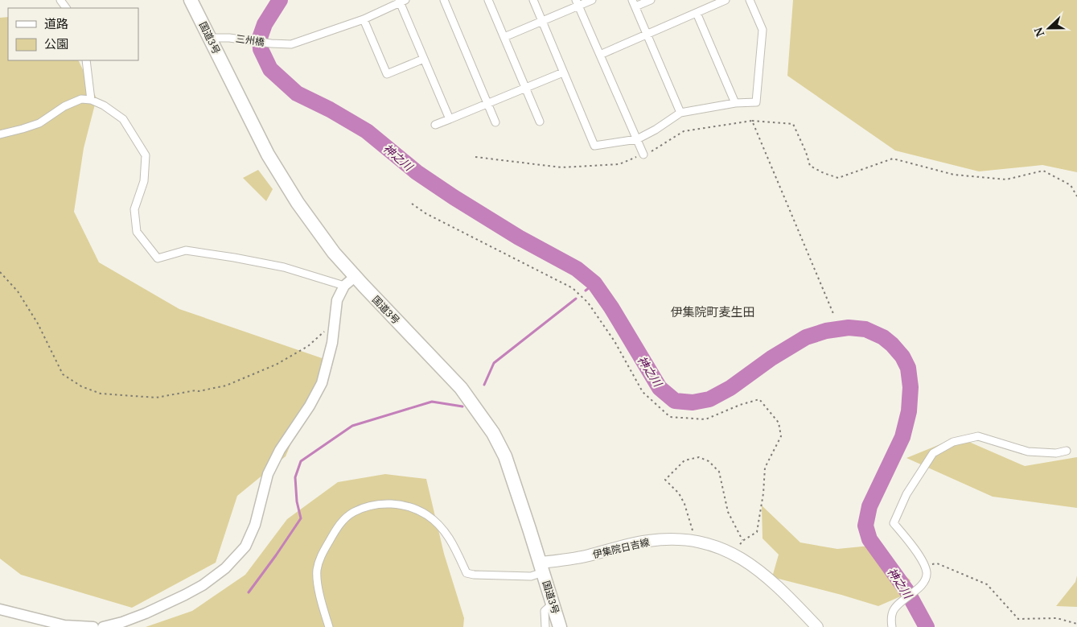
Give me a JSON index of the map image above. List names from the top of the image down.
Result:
{
  "streets": {
    "highway": ["国道3号"],
    "main road": ["伊集院日吉線"],
    "street": ["三州橋"]
  },
  "crossings": [
    ["国道3号", "三州橋"],
    ["国道3号", "伊集院日吉線"]
  ],
  "districts": ["伊集院町麦生田"],
  "water": ["神之川"],
  "legend": ["道路", "公園"],
  "north": "left"
}
